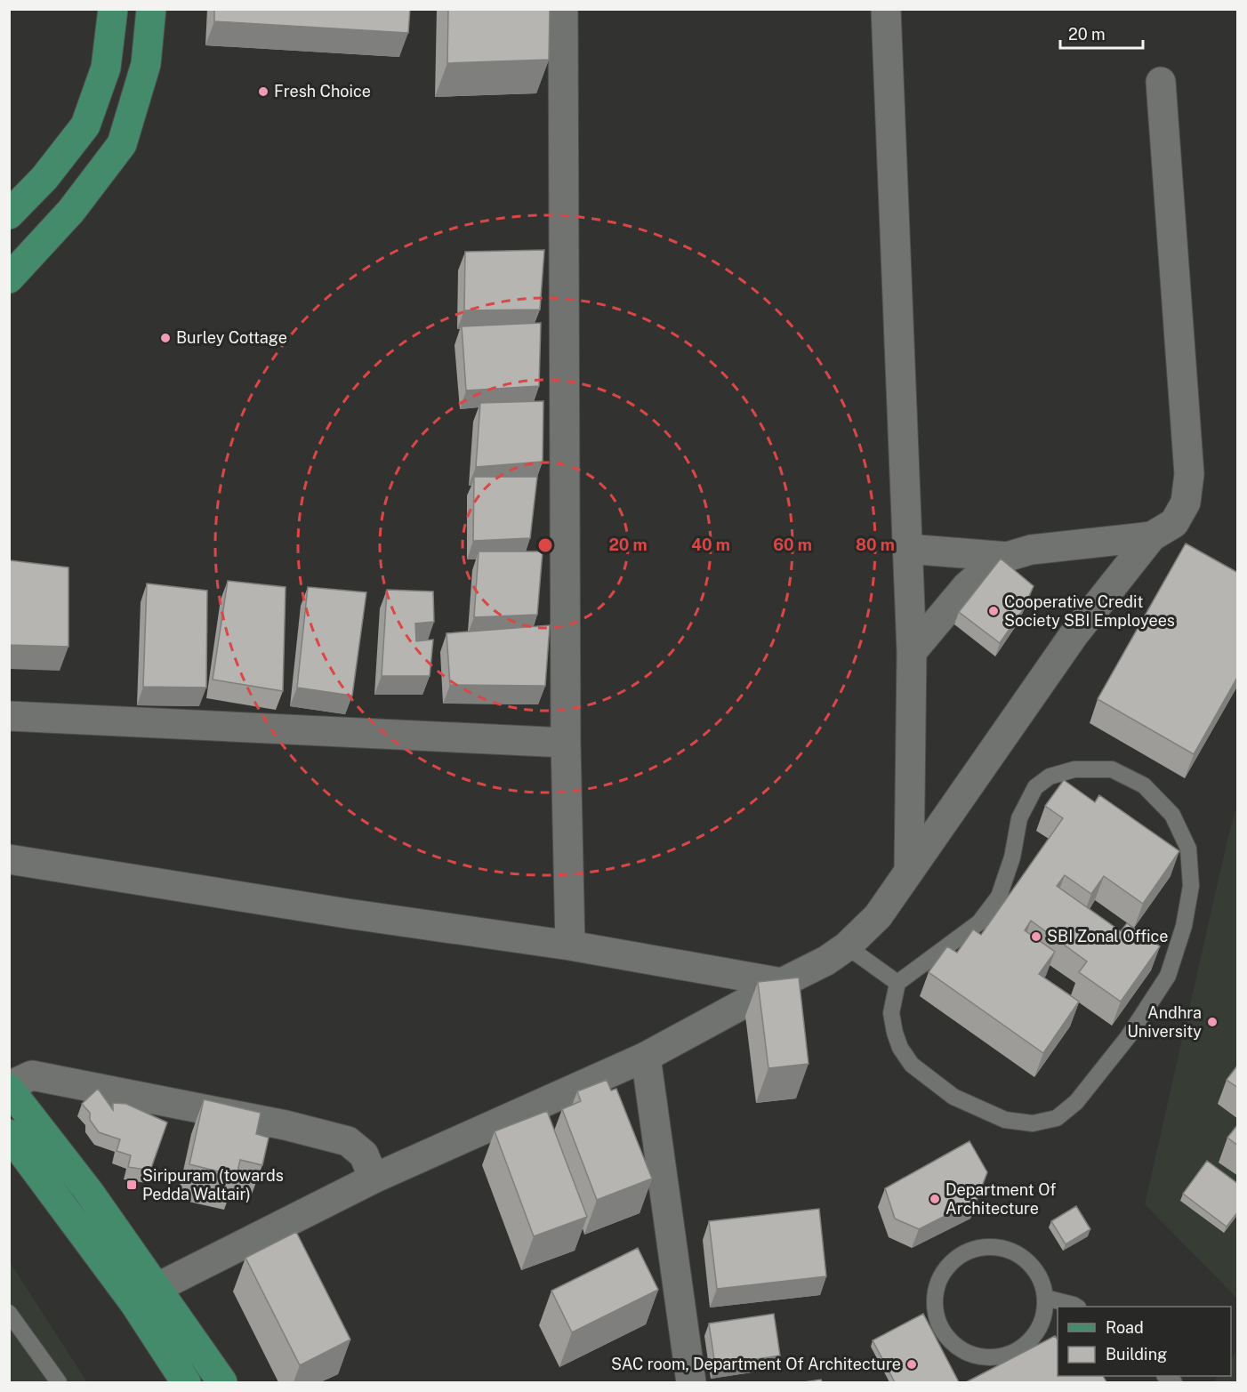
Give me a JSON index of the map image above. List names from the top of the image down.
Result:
{
  "places": {
    "other": [
      "Fresh Choice",
      "Burley Cottage",
      "Cooperative Credit Society SBI Employees",
      "SBI Zonal Office",
      "Andhra University",
      "Department Of Architecture",
      "SAC room, Department Of Architecture"
    ],
    "transit": ["Siripuram (towards Pedda Waltair)"]
  },
  "legend": ["Road", "Building"],
  "scale_bar": "20 m",
  "rings": [
    "20 m",
    "40 m",
    "60 m",
    "80 m"
  ]
}
